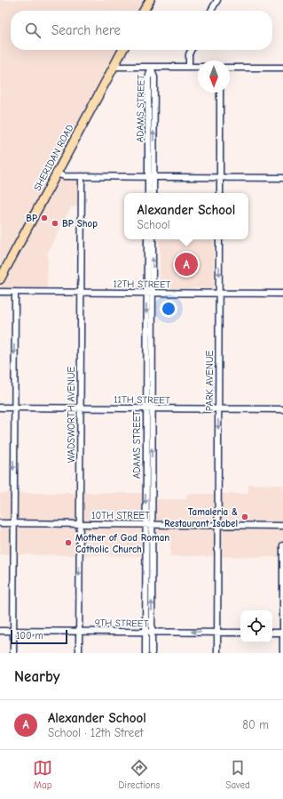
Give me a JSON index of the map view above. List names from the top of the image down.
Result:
{
  "streets": {
    "highway": ["SHERIDAN ROAD"],
    "street": [
      "ADAMS STREET",
      "12TH STREET",
      "PARK AVENUE",
      "11TH STREET",
      "WADSWORTH AVENUE",
      "10TH STREET",
      "9TH STREET"
    ]
  },
  "crossings": [
    ["ADAMS STREET", "12TH STREET"],
    ["ADAMS STREET", "11TH STREET"],
    ["ADAMS STREET", "10TH STREET"],
    ["ADAMS STREET", "9TH STREET"],
    ["12TH STREET", "PARK AVENUE"],
    ["12TH STREET", "WADSWORTH AVENUE"],
    ["PARK AVENUE", "11TH STREET"],
    ["PARK AVENUE", "10TH STREET"],
    ["PARK AVENUE", "9TH STREET"],
    ["11TH STREET", "WADSWORTH AVENUE"],
    ["WADSWORTH AVENUE", "10TH STREET"],
    ["WADSWORTH AVENUE", "9TH STREET"]
  ],
  "one_way": ["PARK AVENUE"],
  "places": [
    "BP",
    "BP Shop",
    "Tamaleria & Restaurant Isabel",
    "Mother of God Roman Catholic Church"
  ],
  "scale_bar": "100 m",
  "north": "bottom",
  "page": {
    "search": "Search here",
    "popup": ["Alexander School", "School"],
    "pins": "A",
    "scale": "100 m",
    "heading": "Nearby",
    "list": [
      {
        "mark": "A",
        "name": "Alexander School",
        "note": "School · 12th Street",
        "value": "80 m"
      }
    ],
    "nav": ["Map", "Directions", "Saved"]
  }
}
